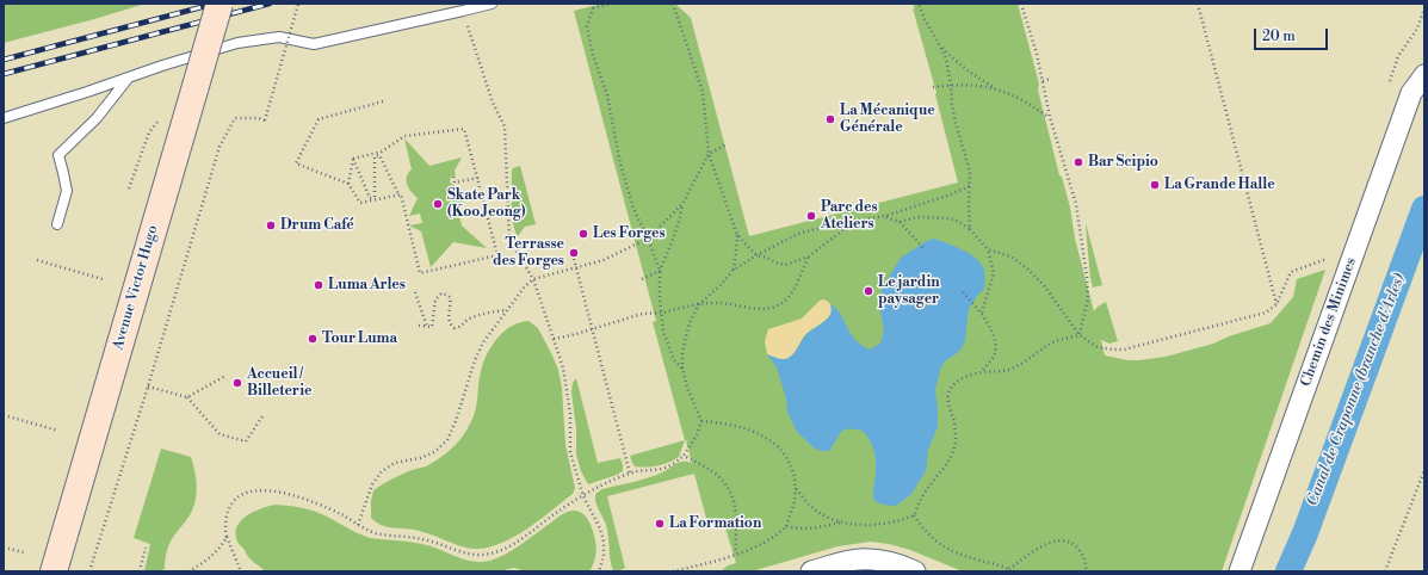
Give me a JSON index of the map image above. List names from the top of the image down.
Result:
{
  "streets": {
    "main road": ["Avenue Victor Hugo"],
    "street": ["Chemin des Minimes"]
  },
  "water": ["Canal de Craponne (branche d'Arles)"],
  "places": [
    "La Mécanique Générale",
    "Bar Scipio",
    "La Grande Halle",
    "Skate Park (Koo Jeong)",
    "Parc des Ateliers",
    "Drum Café",
    "Les Forges",
    "Terrasse des Forges",
    "Luma Arles",
    "Le jardin paysager",
    "Tour Luma",
    "Accueil / Billeterie",
    "La Formation"
  ],
  "scale_bar": "20 m"
}
